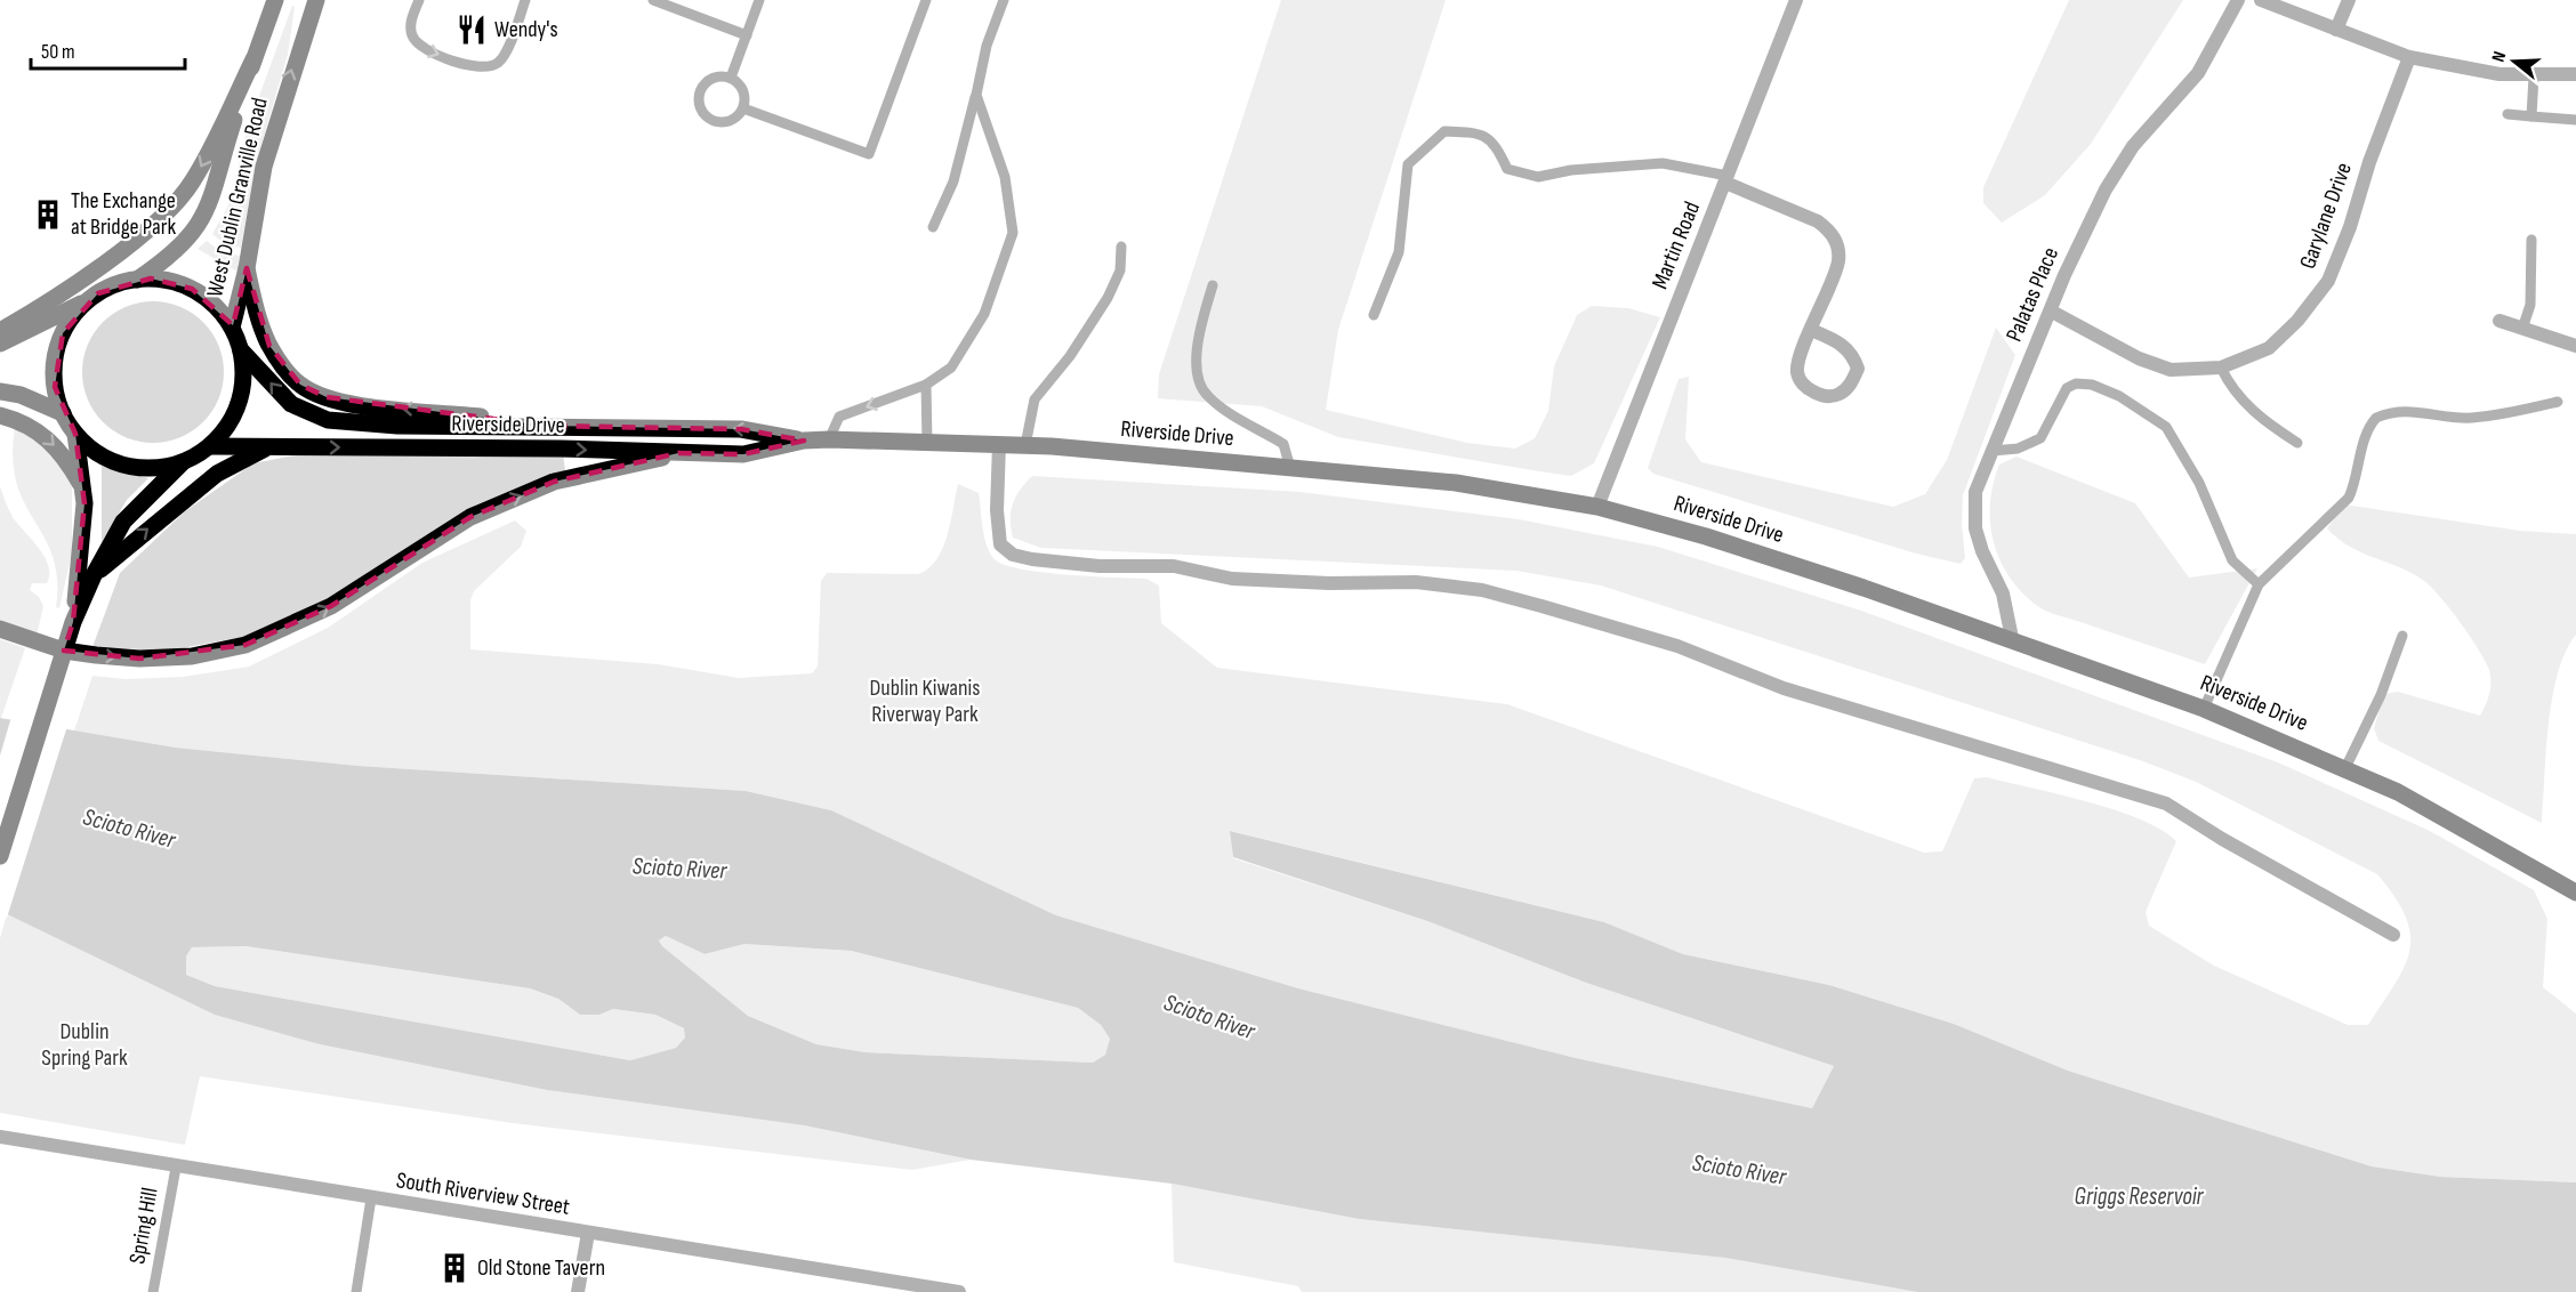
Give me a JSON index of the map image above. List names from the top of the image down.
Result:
{
  "streets": {
    "main road": ["West Dublin Granville Road", "Riverside Drive"],
    "street": [
      "Garylane Drive",
      "Martin Road",
      "Palatas Place",
      "South Riverview Street"
    ],
    "lane": ["Spring Hill"]
  },
  "crossings": [
    ["West Dublin Granville Road", "Riverside Drive"],
    ["Garylane Drive", "Palatas Place"],
    ["Martin Road", "Riverside Drive"],
    ["Palatas Place", "Riverside Drive"],
    ["South Riverview Street", "Spring Hill"]
  ],
  "water": ["Scioto River", "Griggs Reservoir"],
  "parks": ["Dublin Kiwanis Riverway Park", "Dublin Spring Park"],
  "places": {
    "restaurant": ["Wendy's"],
    "building": ["The Exchange at Bridge Park", "Old Stone Tavern"]
  },
  "scale_bar": "50 m",
  "north": "left"
}
